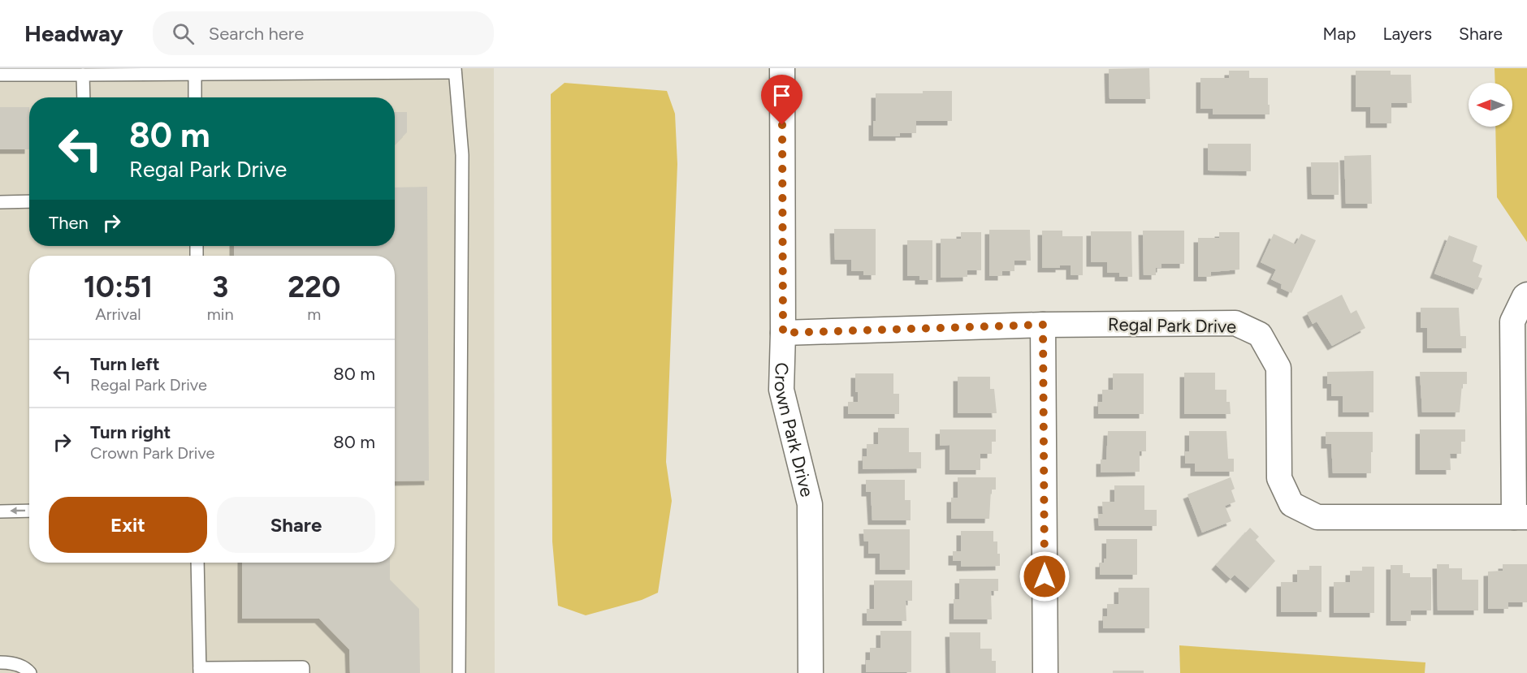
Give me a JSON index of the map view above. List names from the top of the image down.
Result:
{
  "streets": {
    "street": ["Regal Park Drive", "Crown Park Drive"]
  },
  "crossings": [
    ["Regal Park Drive", "Crown Park Drive"]
  ],
  "north": "left",
  "page": {
    "header": "Headway",
    "search": "Search here",
    "nav": ["Map", "Layers", "Share"],
    "turn": ["80 m", "Regal Park Drive"],
    "then": "Then",
    "eta": [
      "10:51",
      "Arrival",
      "3",
      "min",
      "220",
      "m"
    ],
    "list": [
      {
        "name": "Turn left",
        "note": "Regal Park Drive",
        "value": "80 m"
      },
      {
        "name": "Turn right",
        "note": "Crown Park Drive",
        "value": "80 m"
      }
    ],
    "buttons": ["Exit", "Share"]
  }
}
